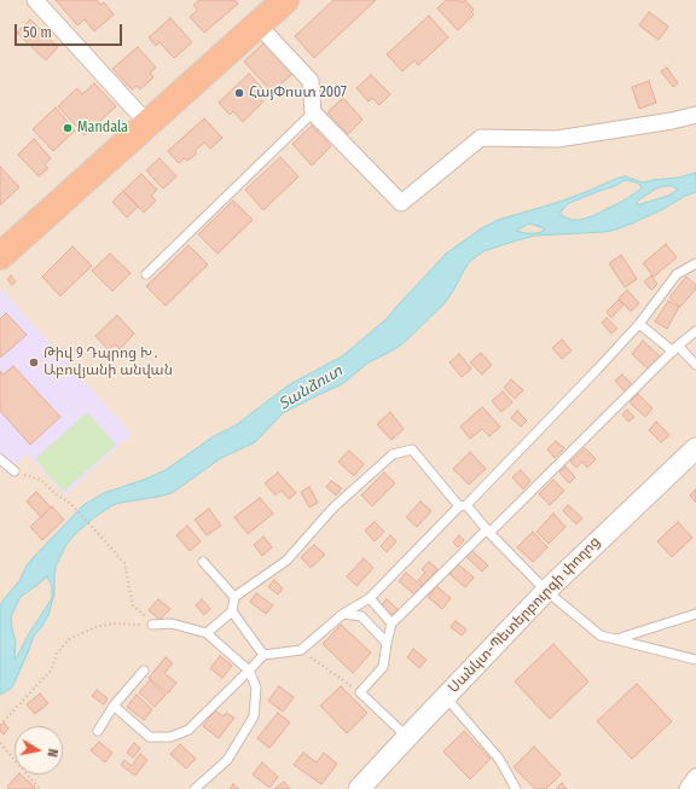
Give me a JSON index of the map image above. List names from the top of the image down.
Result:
{
  "streets": {
    "street": ["Սանկտ-Պետերբուրգի փողոց"]
  },
  "water": ["Տանձուտ"],
  "places": ["ՀայՓոստ 2007", "Mandala", "Թիվ 9 Դպրոց Խ․ Աբովյանի անվան"],
  "scale_bar": "50 m",
  "north": "right"
}
